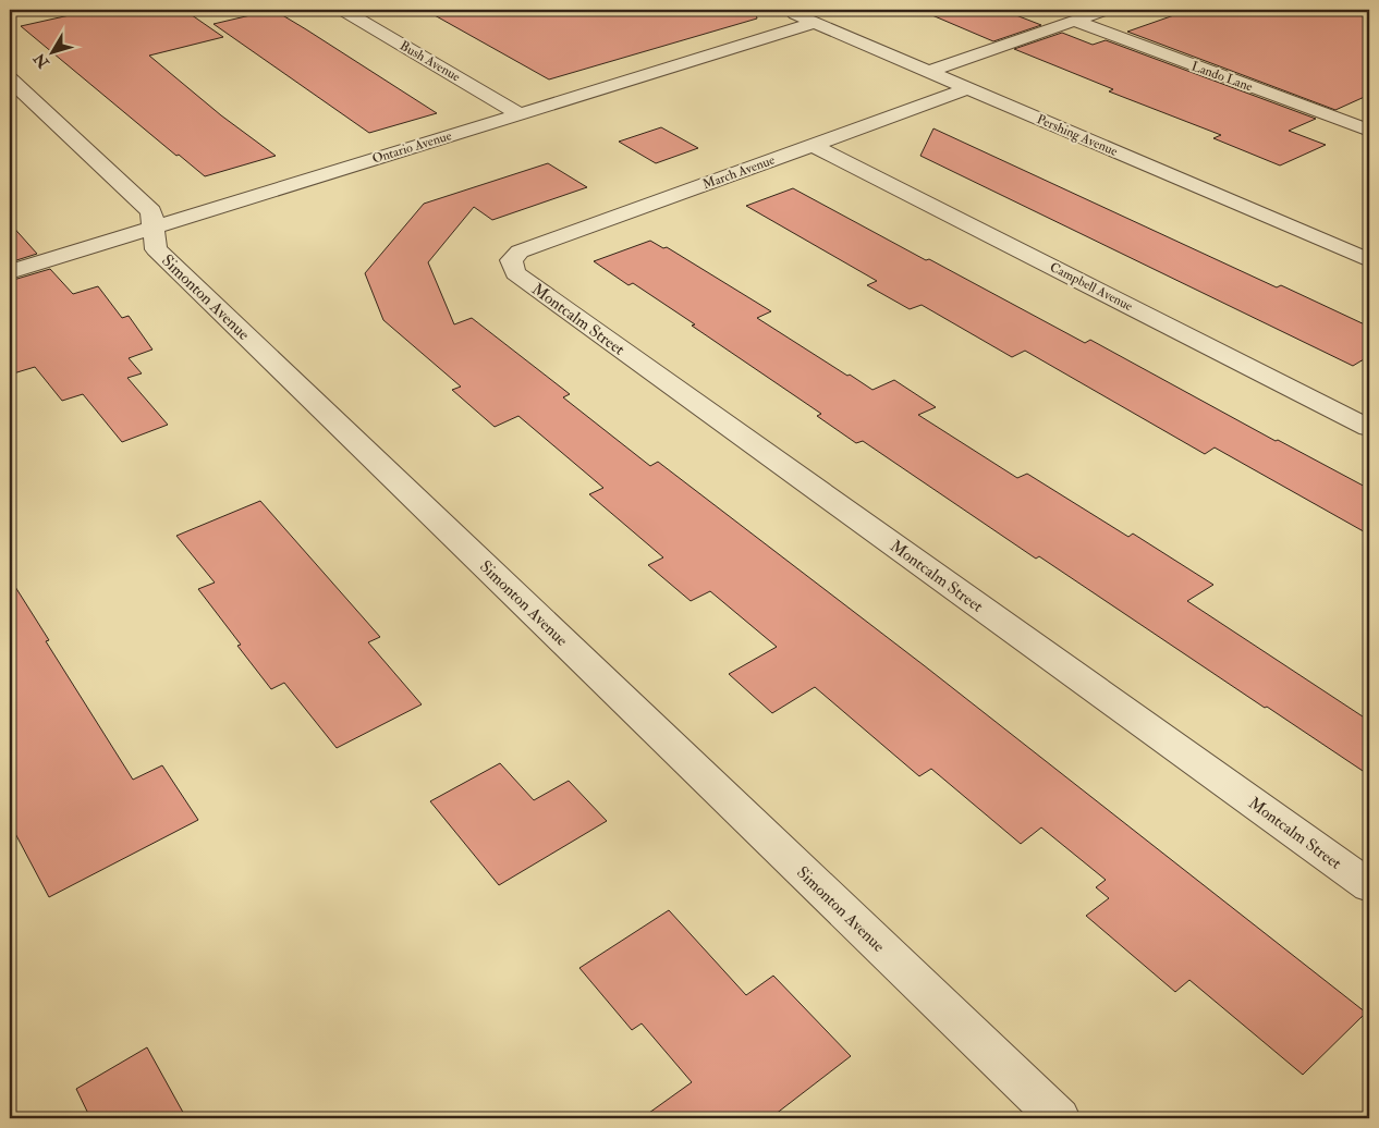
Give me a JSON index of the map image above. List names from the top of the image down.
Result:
{
  "streets": {
    "street": [
      "Bush Avenue",
      "Lando Lane",
      "Pershing Avenue",
      "Ontario Avenue",
      "March Avenue",
      "Campbell Avenue",
      "Simonton Avenue",
      "Montcalm Street"
    ]
  },
  "crossings": [
    ["Bush Avenue", "Ontario Avenue"],
    ["Pershing Avenue", "Ontario Avenue"],
    ["Pershing Avenue", "March Avenue"],
    ["Ontario Avenue", "Simonton Avenue"],
    ["March Avenue", "Campbell Avenue"],
    ["March Avenue", "Montcalm Street"]
  ],
  "north": "bottom left"
}
